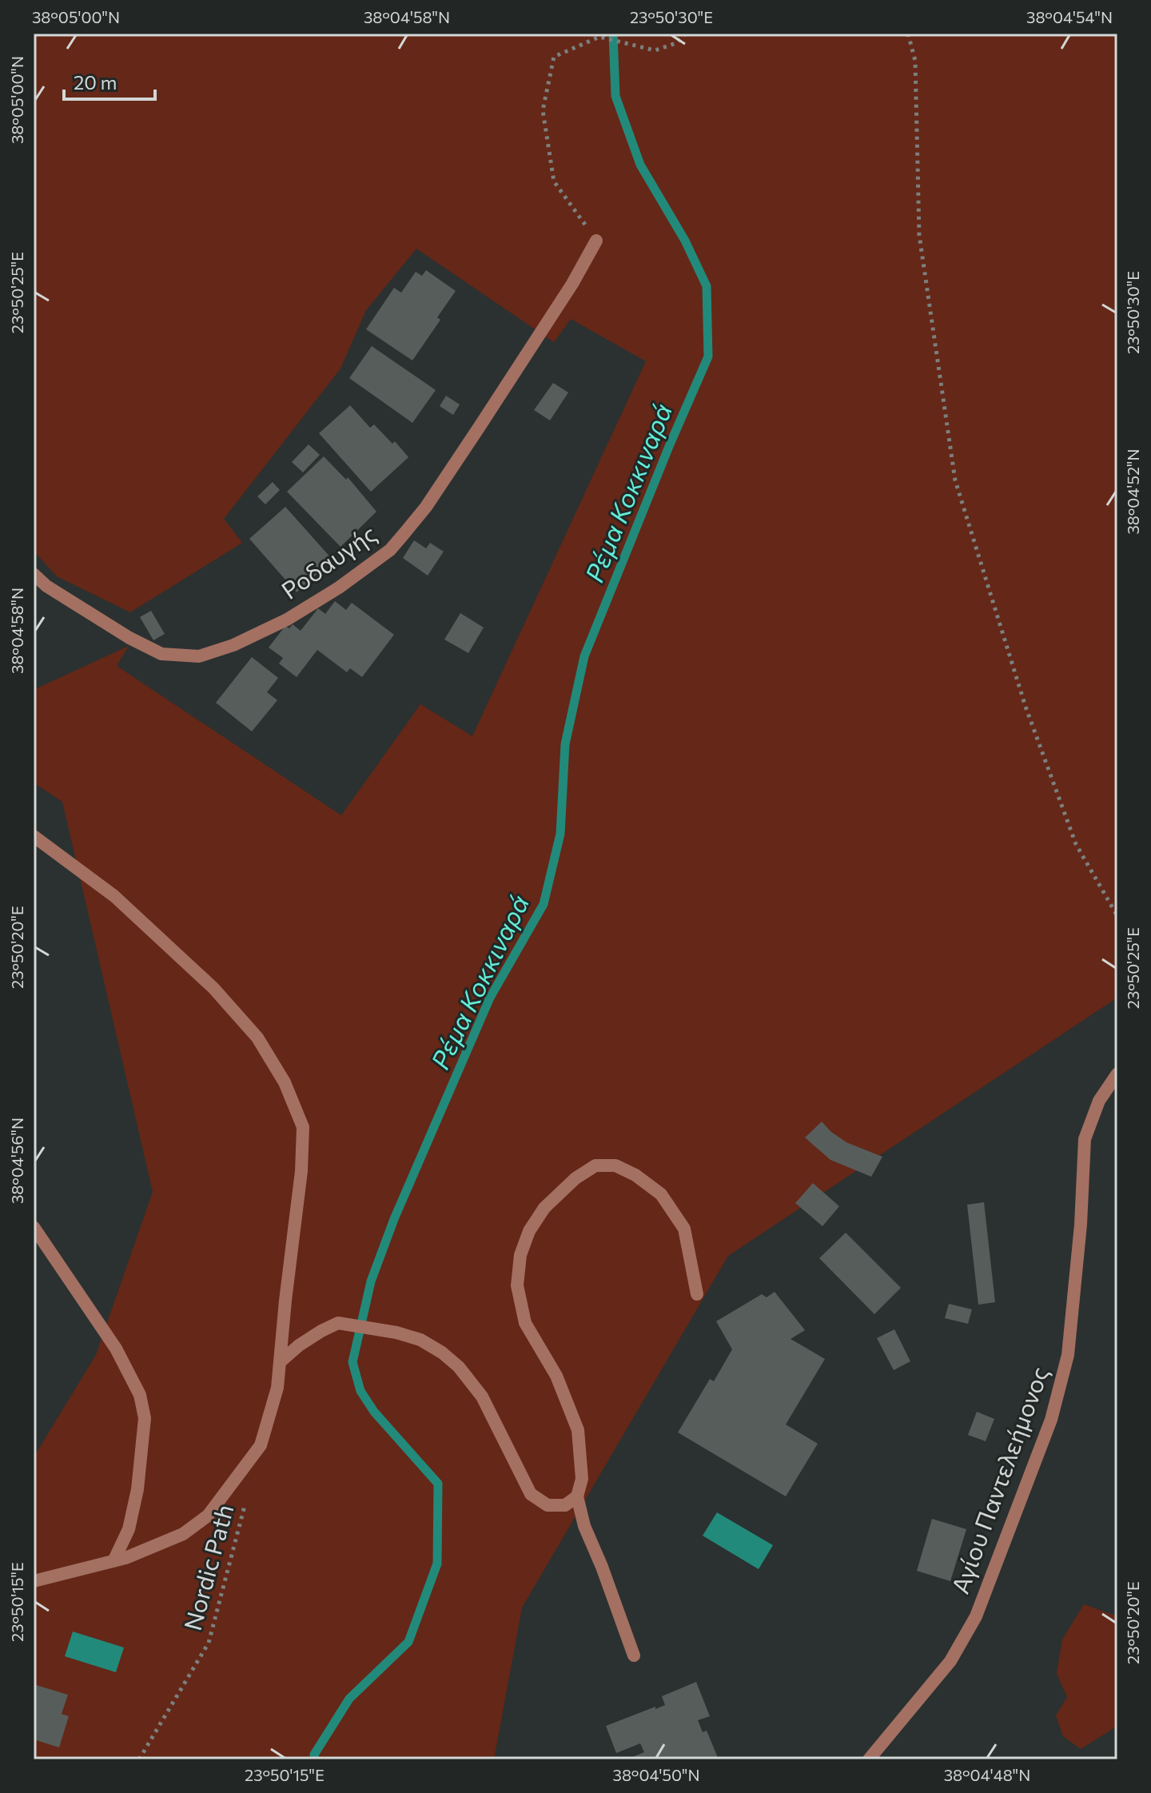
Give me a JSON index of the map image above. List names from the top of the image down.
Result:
{
  "streets": {
    "street": ["Ροδαυγής", "Αγίου Παντελεήμονος"],
    "path": ["Nordic Path"]
  },
  "water": ["Ρέμα Κοκκιναρά"],
  "scale_bar": "20 m",
  "coordinates": [
    "38°05'00\"N",
    "38°04'58\"N",
    "23°50'30\"E",
    "38°04'54\"N",
    "23°50'25\"E",
    "38°04'52\"N",
    "23°50'20\"E",
    "38°04'56\"N",
    "23°50'15\"E",
    "38°04'50\"N",
    "38°04'48\"N"
  ]
}
